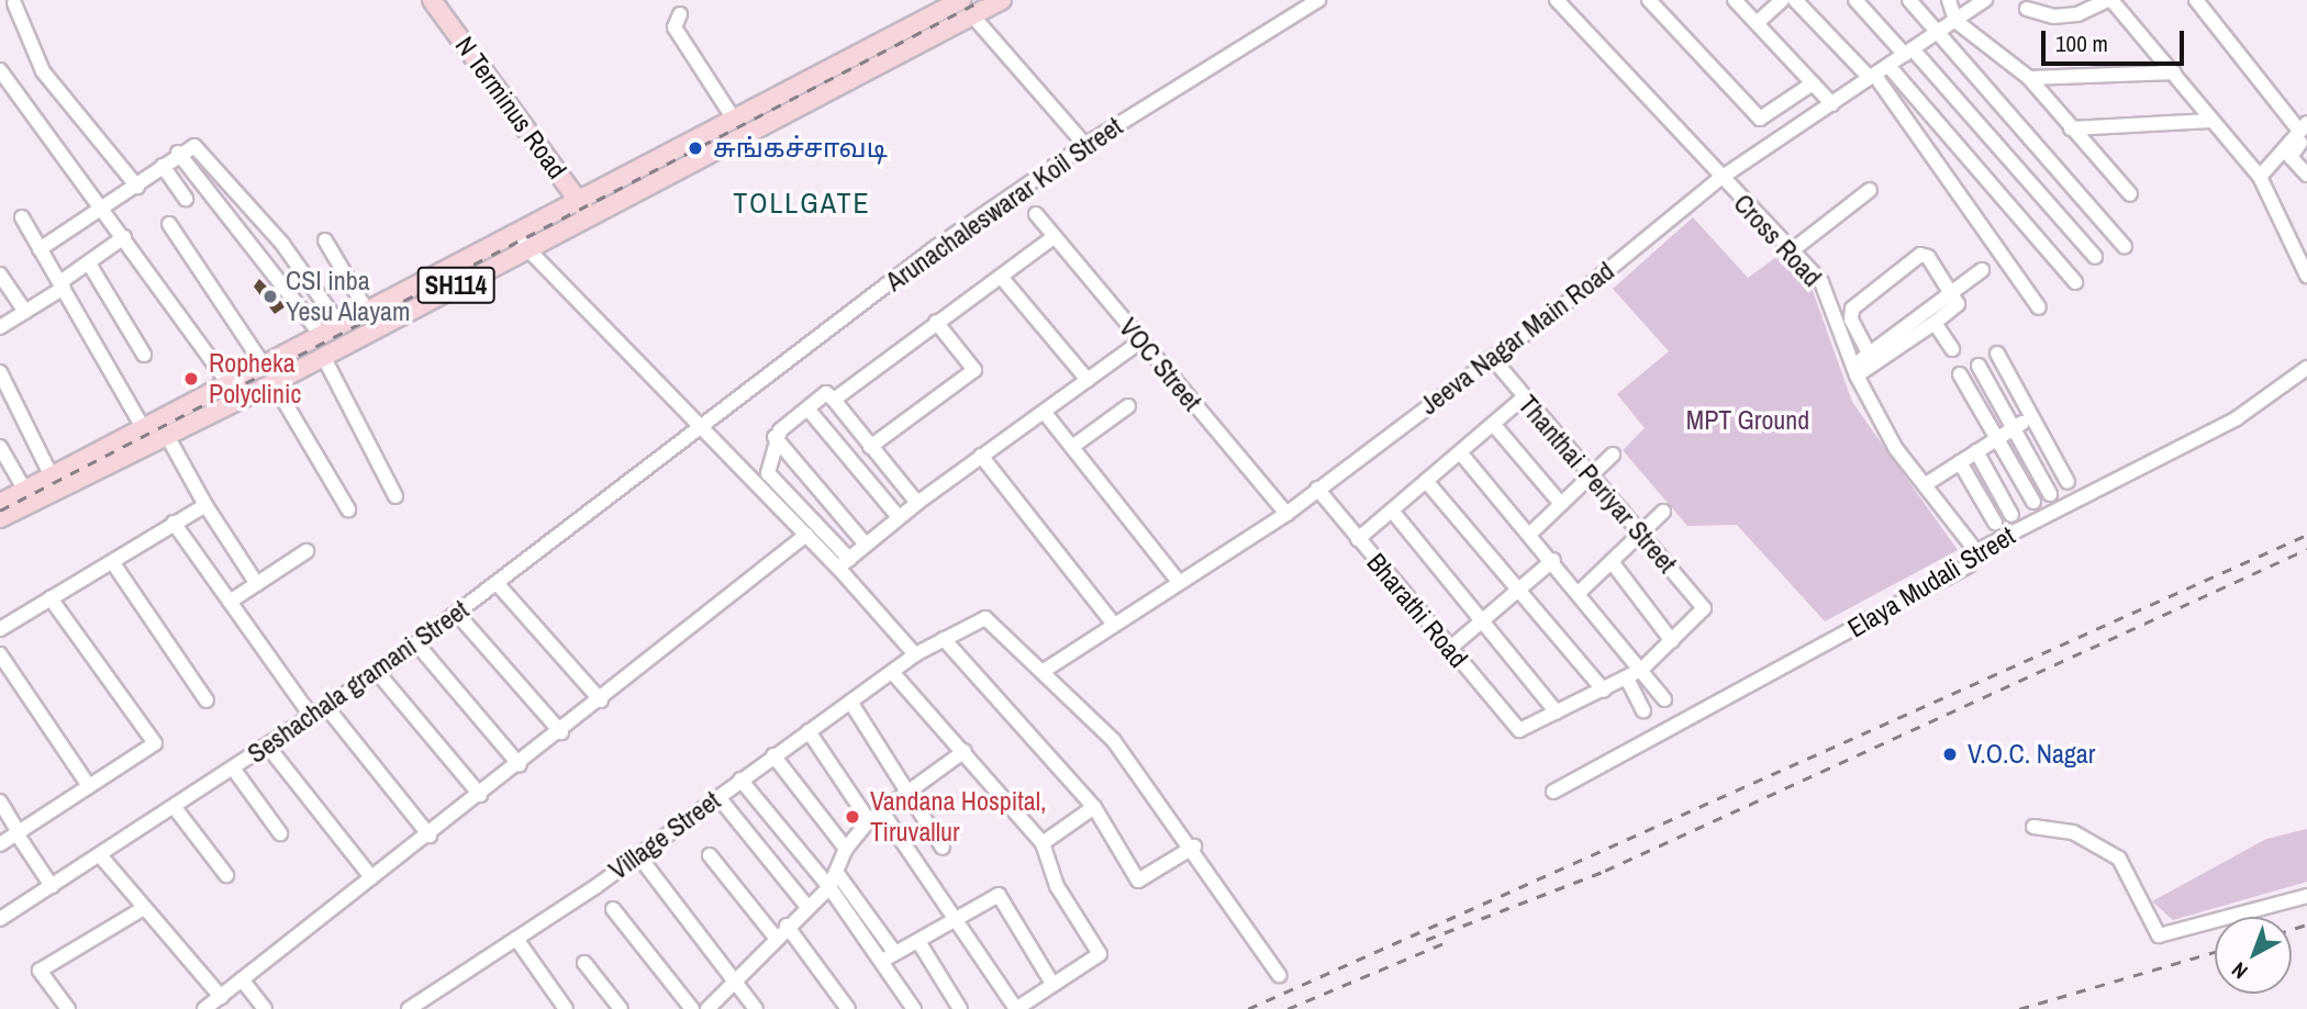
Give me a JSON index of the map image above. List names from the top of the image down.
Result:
{
  "streets": {
    "main road": ["N Terminus Road", "SH114"],
    "street": [
      "Arunachaleswarar Koil Street",
      "Cross Road",
      "Jeeva Nagar Main Road",
      "VOC Street",
      "Thanthai Periyar Street",
      "Elaya Mudali Street",
      "Bharathi Road",
      "Seshachala gramani Street",
      "Village Street"
    ]
  },
  "crossings": [
    ["N Terminus Road", "SH114"],
    ["Arunachaleswarar Koil Street", "Seshachala gramani Street"],
    ["Cross Road", "Jeeva Nagar Main Road"],
    ["Cross Road", "Elaya Mudali Street"],
    ["Jeeva Nagar Main Road", "VOC Street"],
    ["Jeeva Nagar Main Road", "Thanthai Periyar Street"],
    ["Jeeva Nagar Main Road", "Bharathi Road"],
    ["Jeeva Nagar Main Road", "Village Street"]
  ],
  "districts": ["TOLLGATE"],
  "parks": ["MPT Ground"],
  "places": [
    "சுங்கச்சாவடி",
    "CSI inba Yesu Alayam",
    "Ropheka Polyclinic",
    "V.O.C. Nagar",
    "Vandana Hospital, Tiruvallur"
  ],
  "scale_bar": "100 m",
  "north": "bottom left"
}
